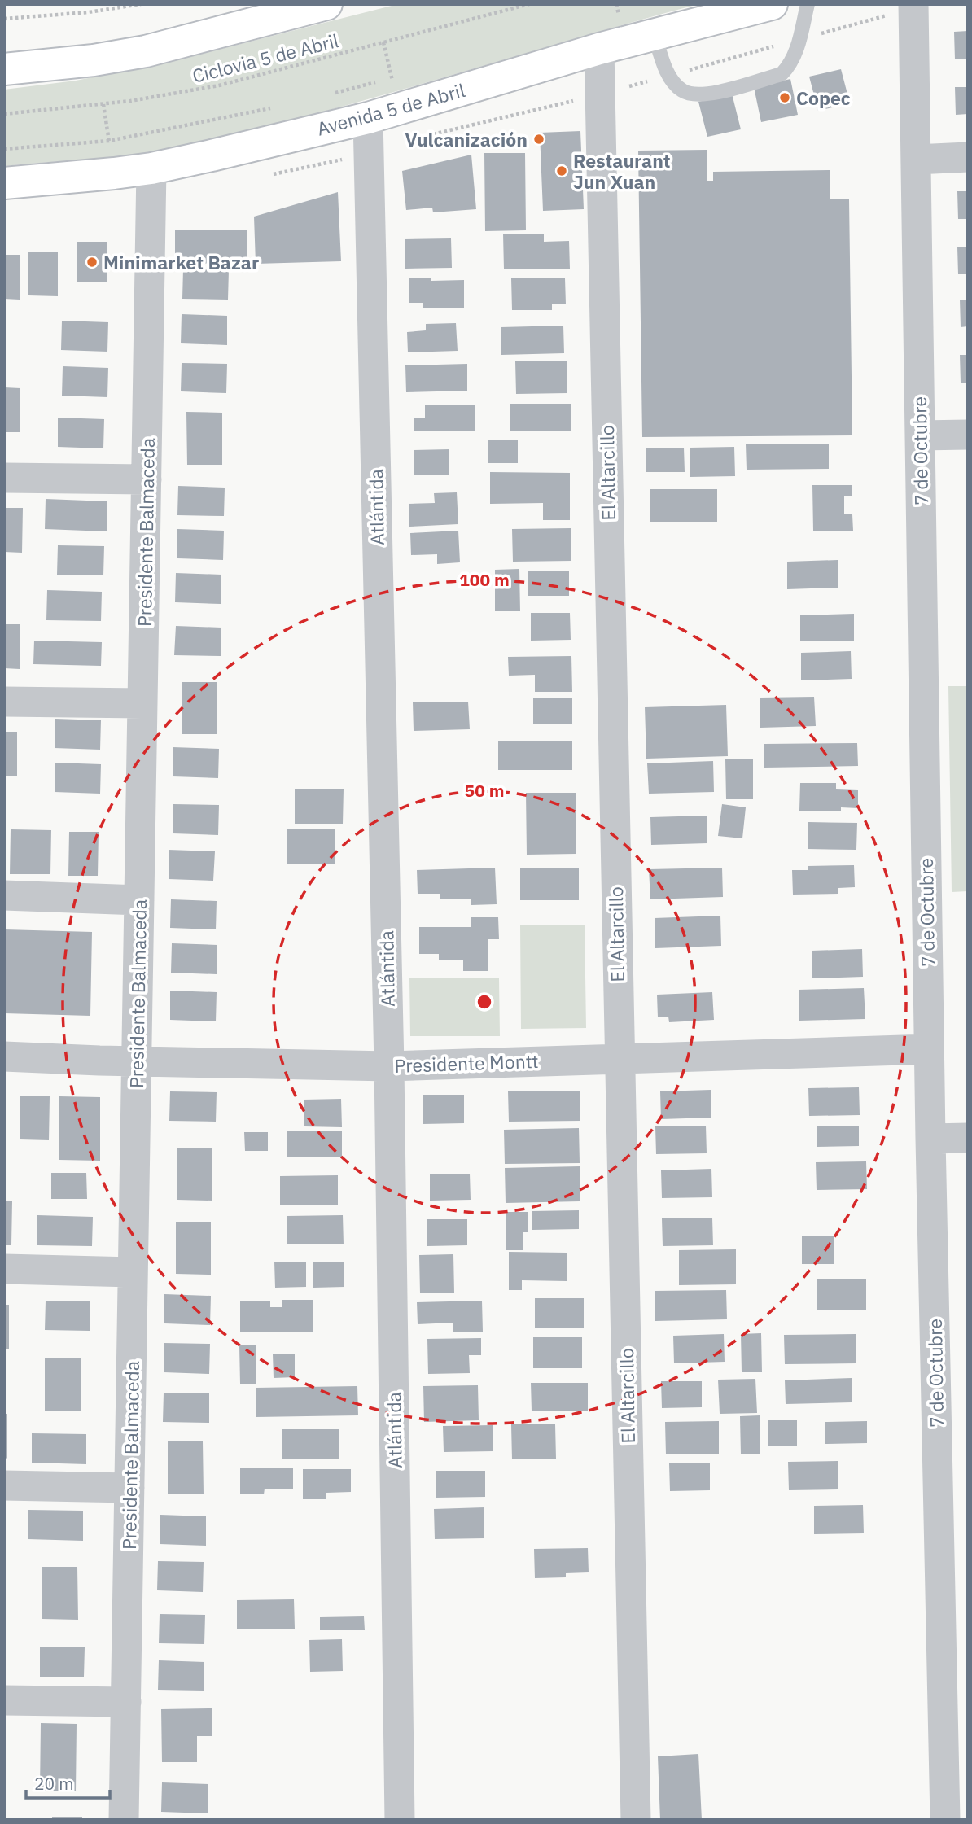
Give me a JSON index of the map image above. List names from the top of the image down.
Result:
{
  "streets": {
    "main road": ["Avenida 5 de Abril"],
    "street": [
      "7 de Octubre",
      "El Altarcillo",
      "Atlántida",
      "Presidente Balmaceda",
      "Presidente Montt"
    ],
    "path": ["Ciclovia 5 de Abril"]
  },
  "crossings": [
    ["Avenida 5 de Abril", "El Altarcillo"],
    ["Avenida 5 de Abril", "Atlántida"],
    ["Avenida 5 de Abril", "Presidente Balmaceda"],
    ["7 de Octubre", "Presidente Montt"],
    ["El Altarcillo", "Presidente Montt"],
    ["Atlántida", "Presidente Montt"],
    ["Presidente Balmaceda", "Presidente Montt"]
  ],
  "places": [
    "Copec",
    "Vulcanización",
    "Restaurant Jun Xuan",
    "Minimarket Bazar"
  ],
  "scale_bar": "20 m",
  "rings": ["100 m", "50 m"]
}
